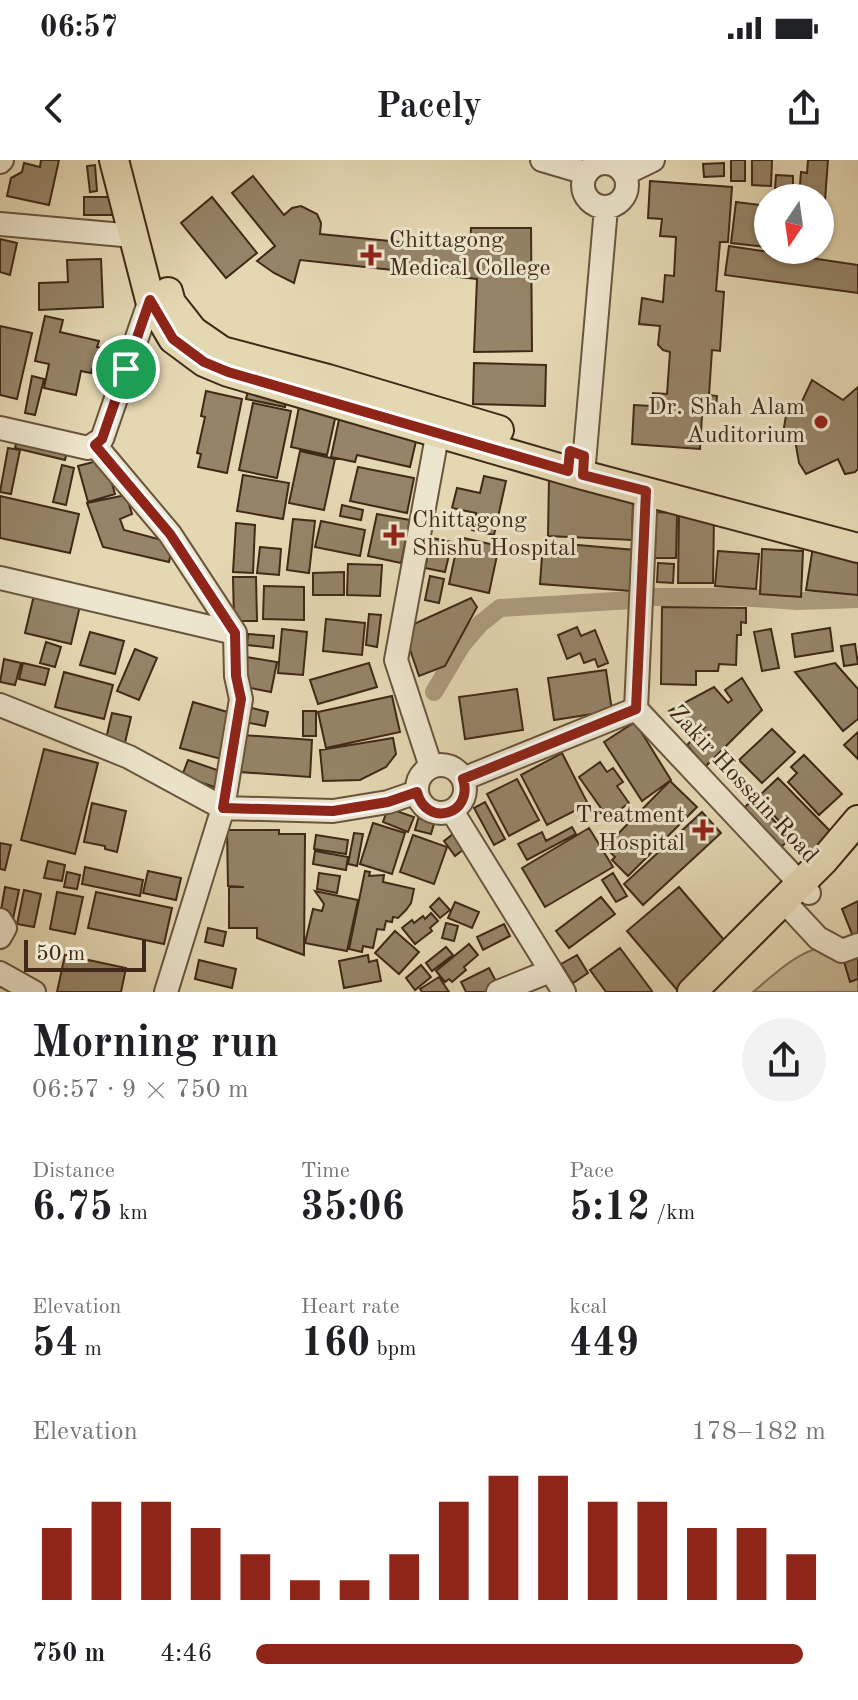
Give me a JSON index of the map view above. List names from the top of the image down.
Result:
{
  "streets": {
    "street": ["Zakir Hossain Road"]
  },
  "places": {
    "health": ["Chittagong Medical College", "Chittagong Shishu Hospital", "Treatment Hospital"],
    "other": ["Dr. Shah Alam Auditorium"]
  },
  "scale_bar": "50 m",
  "north": "bottom",
  "page": {
    "status": "06:57",
    "header": "Pacely",
    "scale": "50 m",
    "heading": ["Morning run", "06:57 · 9 × 750 m"],
    "stats": [
      ["Distance", "6.75 km"],
      ["Time", "35:06"],
      ["Pace", "5:12 /km"],
      ["Elevation", "54 m"],
      ["Heart rate", "160 bpm"],
      ["kcal", "449"]
    ],
    "chart": ["Elevation", "178–182 m"],
    "list": [
      {
        "name": "750 m",
        "note": "4:46"
      }
    ]
  }
}
